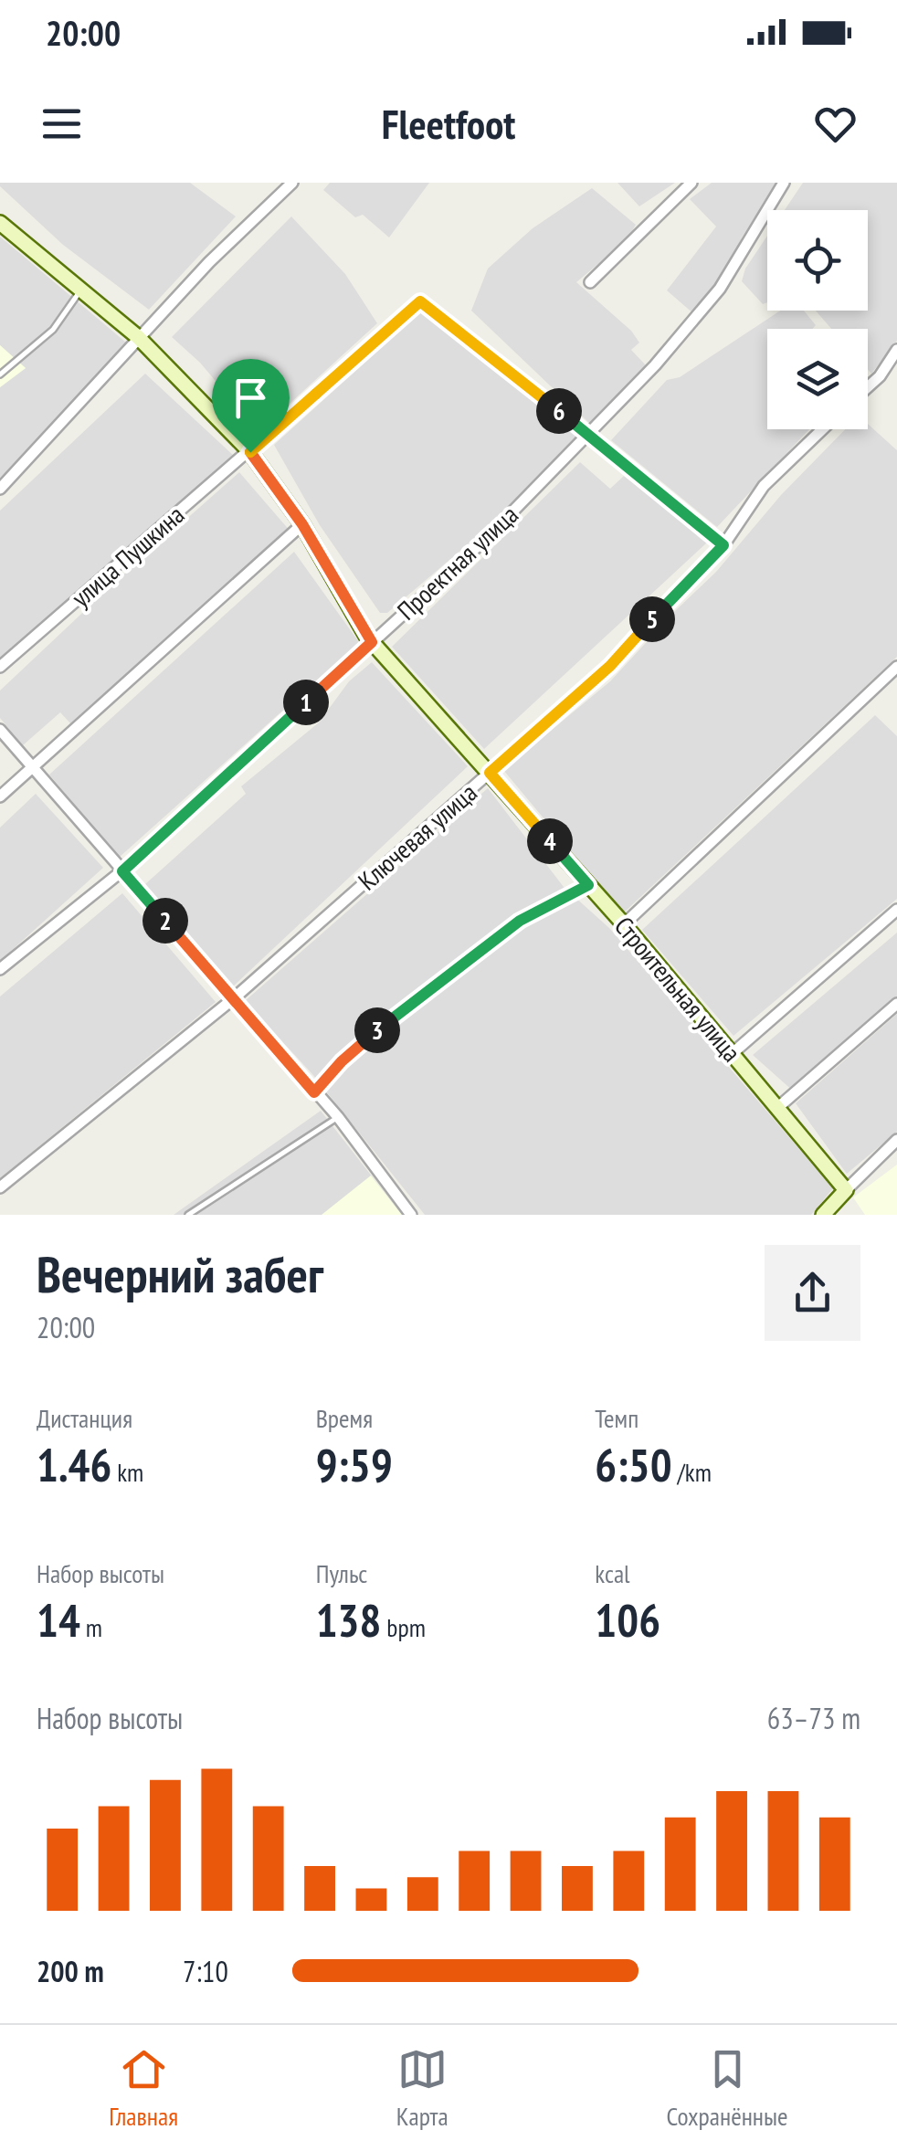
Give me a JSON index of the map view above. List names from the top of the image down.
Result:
{
  "streets": {
    "street": [
      "улица Пушкина",
      "Проектная улица",
      "Ключевая улица",
      "Строительная улица"
    ]
  },
  "crossings": [
    ["улица Пушкина", "Проектная улица"],
    ["улица Пушкина", "Строительная улица"],
    ["Проектная улица", "Строительная улица"],
    ["Ключевая улица", "Строительная улица"]
  ],
  "page": {
    "status": "20:00",
    "header": "Fleetfoot",
    "pins": [
      "6",
      "5",
      "1",
      "4",
      "2",
      "3"
    ],
    "heading": ["Вечерний забег", "20:00"],
    "stats": [
      ["Дистанция", "1.46 km"],
      ["Время", "9:59"],
      ["Темп", "6:50 /km"],
      ["Набор высоты", "14 m"],
      ["Пульс", "138 bpm"],
      ["kcal", "106"]
    ],
    "chart": ["Набор высоты", "63–73 m"],
    "list": [
      {
        "name": "200 m",
        "note": "7:10"
      }
    ],
    "tabs": ["Главная", "Карта", "Сохранённые"]
  }
}
